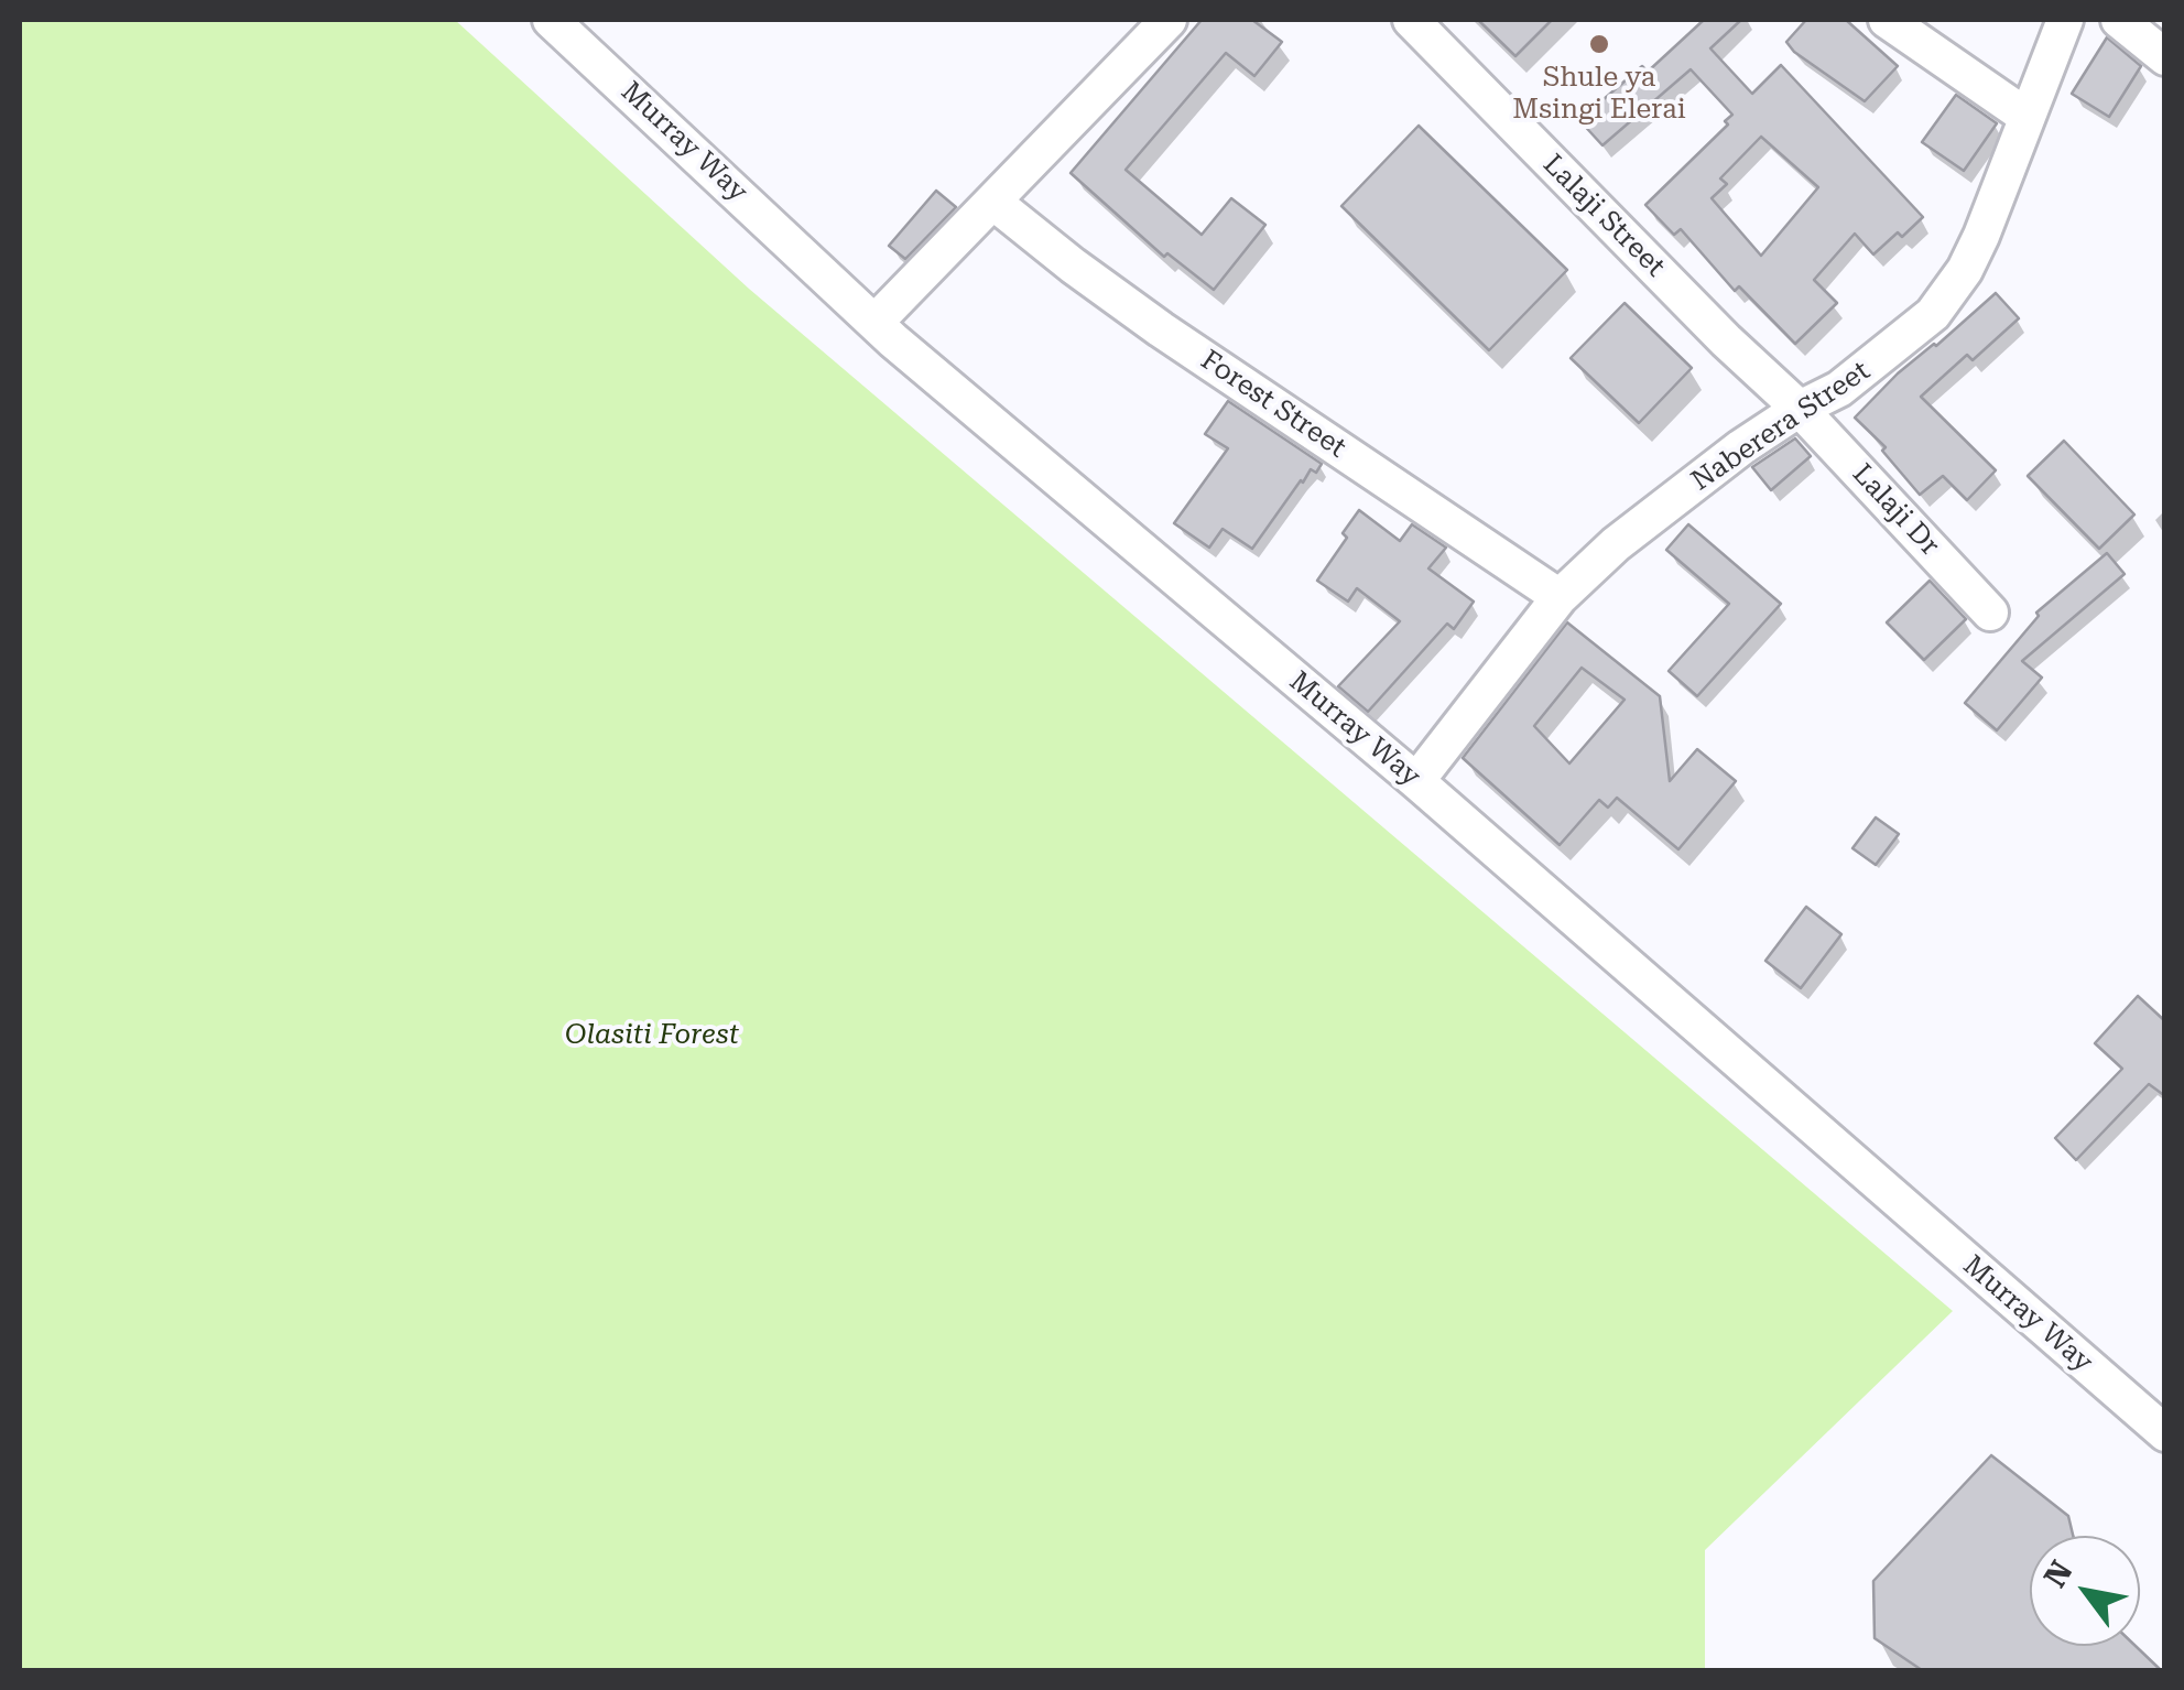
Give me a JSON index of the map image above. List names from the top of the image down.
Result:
{
  "streets": {
    "street": [
      "Murray Way",
      "Lalaji Street",
      "Forest Street",
      "Naberera Street",
      "Lalaji Dr"
    ]
  },
  "crossings": [
    ["Murray Way", "Naberera Street"],
    ["Lalaji Street", "Naberera Street"],
    ["Lalaji Street", "Lalaji Dr"],
    ["Forest Street", "Naberera Street"],
    ["Naberera Street", "Lalaji Dr"]
  ],
  "parks": ["Olasiti Forest"],
  "places": ["Shule ya Msingi Elerai"],
  "north": "top left"
}
